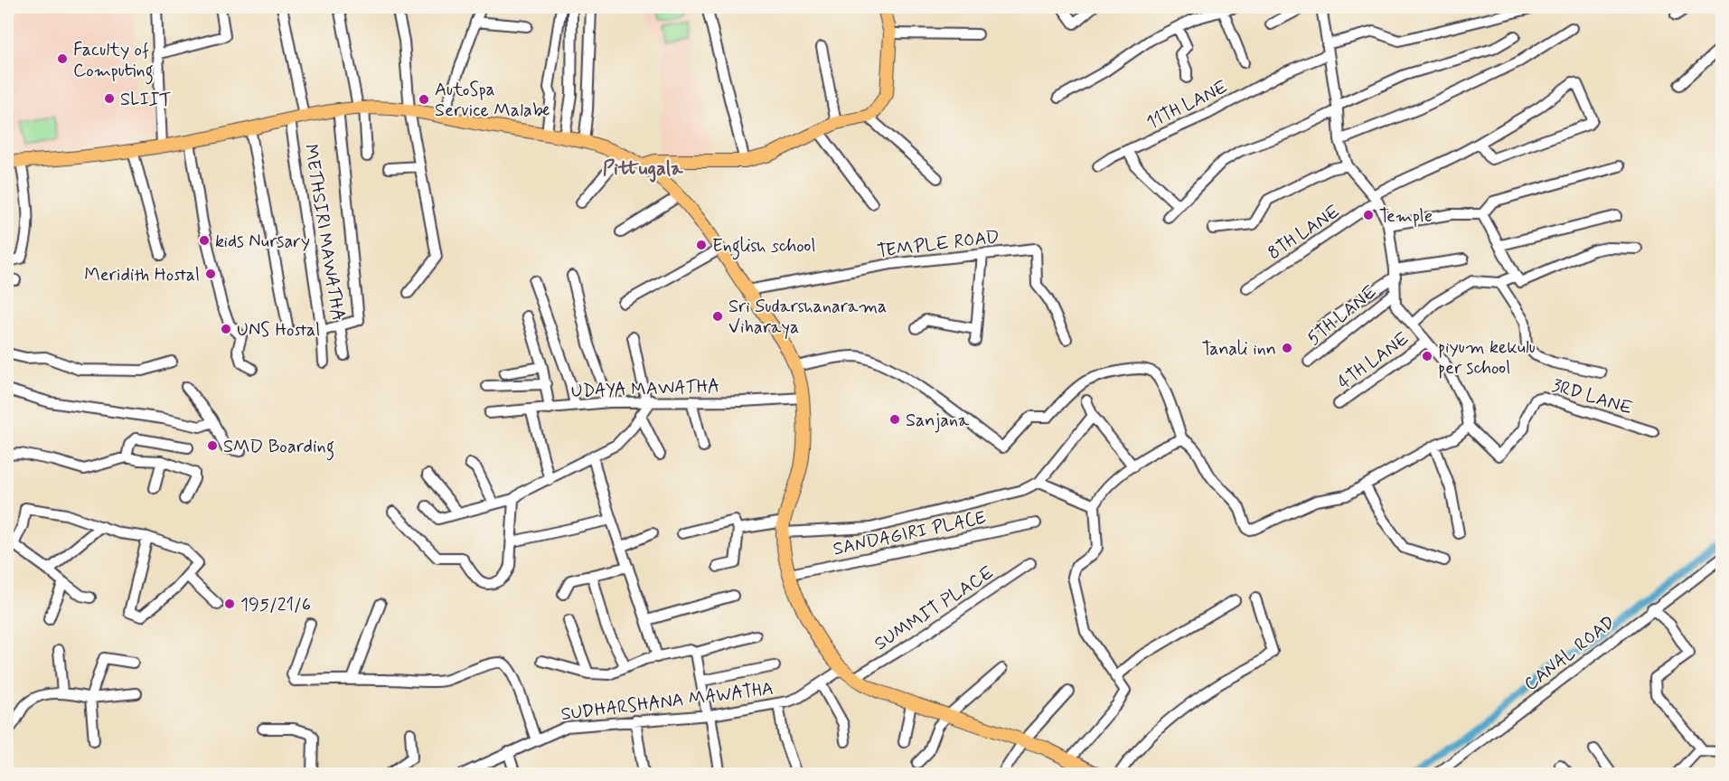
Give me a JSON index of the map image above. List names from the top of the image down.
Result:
{
  "streets": {
    "street": [
      "11TH LANE",
      "8TH LANE",
      "METHSIRI MAWATHA",
      "TEMPLE ROAD",
      "5TH LANE",
      "4TH LANE",
      "UDAYA MAWATHA",
      "3RD LANE",
      "SANDAGIRI PLACE",
      "SUMMIT PLACE",
      "CANAL ROAD",
      "SUDHARSHANA MAWATHA"
    ]
  },
  "districts": ["Pittugala"],
  "places": [
    "Faculty of Computing",
    "SLIIT",
    "AutoSpa Service Malabe",
    "Temple",
    "kids Nursary",
    "English school",
    "Meridith Hostal",
    "Sri Sudarshanarama Viharaya",
    "UNS Hostal",
    "Tanali inn",
    "piyum kekulu per school",
    "Sanjana",
    "SMD Boarding",
    "195/21/6"
  ]
}
